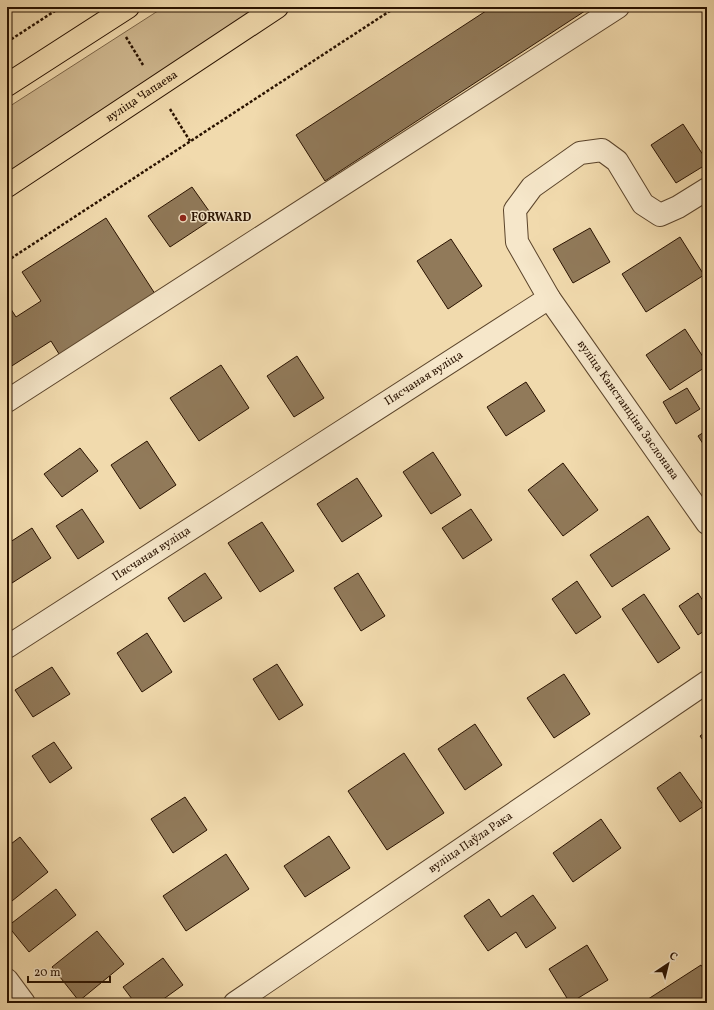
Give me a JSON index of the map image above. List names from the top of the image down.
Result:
{
  "streets": {
    "main road": ["вуліца Чапаева"],
    "street": ["Пясчаная вуліца", "вуліца Канстанціна Заслонава", "вуліца Паўла Рака"]
  },
  "crossings": [
    ["Пясчаная вуліца", "вуліца Канстанціна Заслонава"]
  ],
  "places": ["FORWARD"],
  "scale_bar": "20 m",
  "north": "top right"
}
